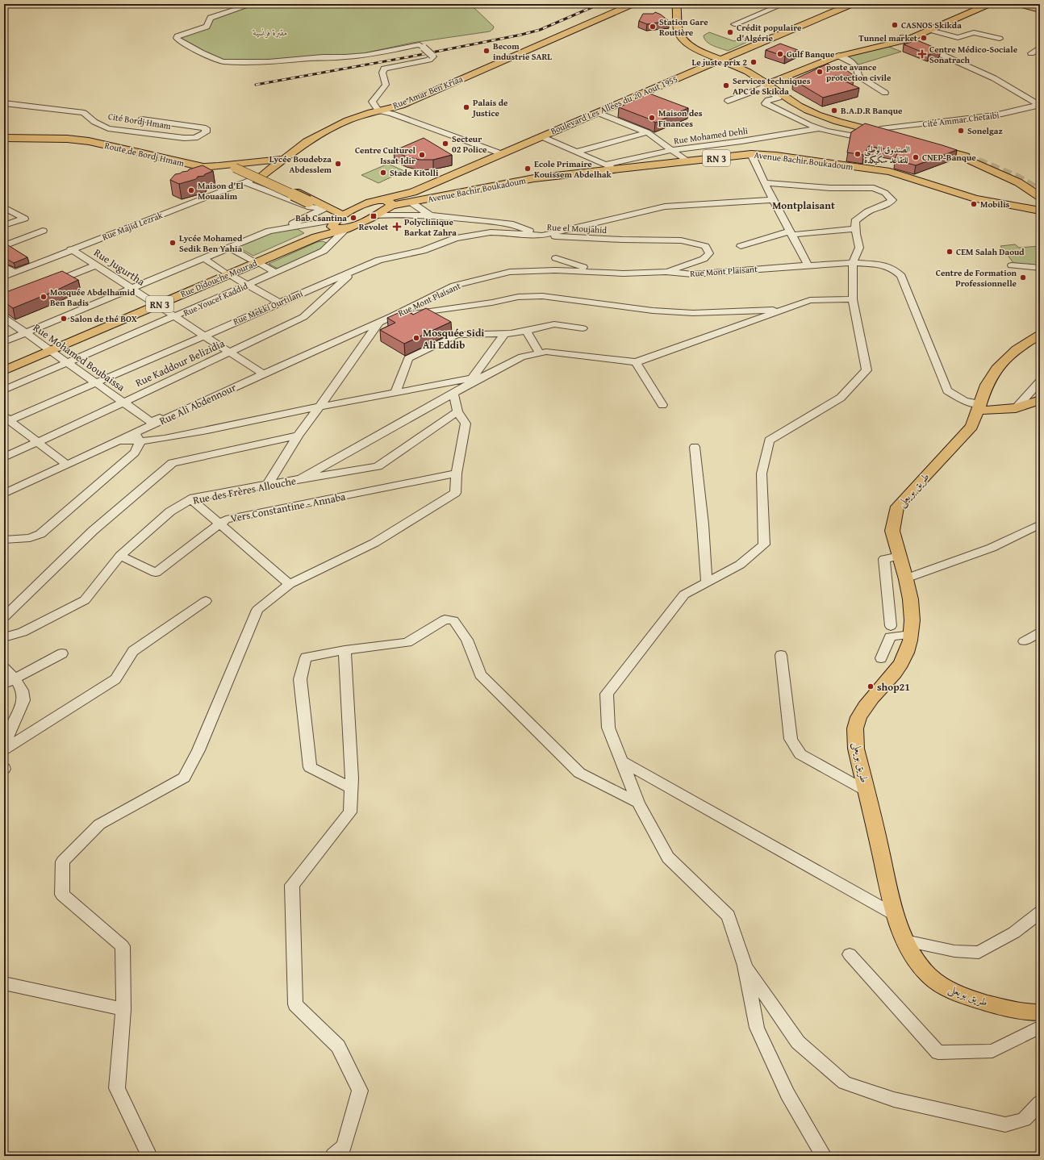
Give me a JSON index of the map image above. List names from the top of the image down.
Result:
{
  "streets": {
    "main road": [
      "Rue Amar Ben Kriaa",
      "Boulevard Les Allées du 20 Aout 1955",
      "Route de Bordj Hmam",
      "RN 3",
      "Avenue Bachir Boukadoum",
      "Rue Didouche Mourad",
      "طريق بويعلى"
    ],
    "street": [
      "Cité Ammar Chetaibi",
      "Cité Bordj Hmam",
      "Rue Mohamed Dehli",
      "Rue Majid Lezrak",
      "Rue el Moujahid",
      "Rue Jugurtha",
      "Rue Mont Plaisant",
      "Rue Youcef Kaddid",
      "Rue Mekki Ourtilani",
      "Rue Mohamed Boubaissa",
      "Rue Kaddour Belizidia",
      "Rue Ali Abdennour",
      "Rue des Frères Allouche",
      "Vers Constantine - Annaba"
    ]
  },
  "crossings": [
    ["Boulevard Les Allées du 20 Aout 1955", "RN 3"],
    ["Boulevard Les Allées du 20 Aout 1955", "Avenue Bachir Boukadoum"],
    ["Boulevard Les Allées du 20 Aout 1955", "Rue Didouche Mourad"],
    ["Rue Mohamed Dehli", "Avenue Bachir Boukadoum"],
    ["RN 3", "Avenue Bachir Boukadoum"],
    ["RN 3", "Rue Didouche Mourad"],
    ["Rue Majid Lezrak", "Rue Jugurtha"],
    ["Rue el Moujahid", "Rue Mont Plaisant"],
    ["Rue el Moujahid", "Rue Didouche Mourad"],
    ["Rue el Moujahid", "Rue Mekki Ourtilani"],
    ["Rue Jugurtha", "Rue Didouche Mourad"],
    ["Rue Jugurtha", "Rue Youcef Kaddid"],
    ["Rue Jugurtha", "Rue Mekki Ourtilani"],
    ["Rue Jugurtha", "Rue Kaddour Belizidia"],
    ["Rue Jugurtha", "Rue Ali Abdennour"],
    ["Rue Mont Plaisant", "Rue Ali Abdennour"],
    ["Rue Mont Plaisant", "طريق بويعلى"],
    ["Rue Didouche Mourad", "Rue Youcef Kaddid"],
    ["Rue Didouche Mourad", "Rue Mohamed Boubaissa"],
    ["Rue Youcef Kaddid", "Rue Mohamed Boubaissa"],
    ["Rue Mekki Ourtilani", "Rue Mohamed Boubaissa"],
    ["Rue Mekki Ourtilani", "Rue Kaddour Belizidia"],
    ["Rue Mohamed Boubaissa", "Rue Kaddour Belizidia"],
    ["Rue Mohamed Boubaissa", "Rue Ali Abdennour"],
    ["Rue des Frères Allouche", "Vers Constantine - Annaba"]
  ],
  "districts": ["Montplaisant"],
  "parks": ["مقبرة فرنسية"],
  "places": {
    "other": [
      "CASNOS Skikda",
      "Station Gare Routière",
      "Crédit populaire d'Algérie",
      "Tunnel market",
      "Becom industrie SARL",
      "Gulf Banque",
      "Le juste prix 2",
      "poste avance protection civile",
      "Services techniques APC de Skikda",
      "Palais de Justice",
      "B.A.D.R Banque",
      "Maison des Finances",
      "Sonelgaz",
      "Secteur 02 Police",
      "الصندوق الوطني للتقاعد سكيكدة",
      "Centre Culturel Issat Idir",
      "CNEP-Banque",
      "Lycée Boudebza Abdesslem",
      "Ecole Primaire Kouissem Abdelhak",
      "Stade Kitolli",
      "Maison d'El Mouaalim",
      "Mobilis",
      "Bab Csantina",
      "Lycée Mohamed Sedik Ben Yahia",
      "CEM Salah Daoud",
      "Centre de Formation Professionnelle",
      "Mosquée Abdelhamid Ben Badis",
      "Salon de thé BOX",
      "Mosquée Sidi Ali Eddib",
      "shop21"
    ],
    "health": ["Centre Médico-Sociale Sonatrach", "Polyclinique Barkat Zahra"],
    "transit": ["Revolet"]
  }
}
